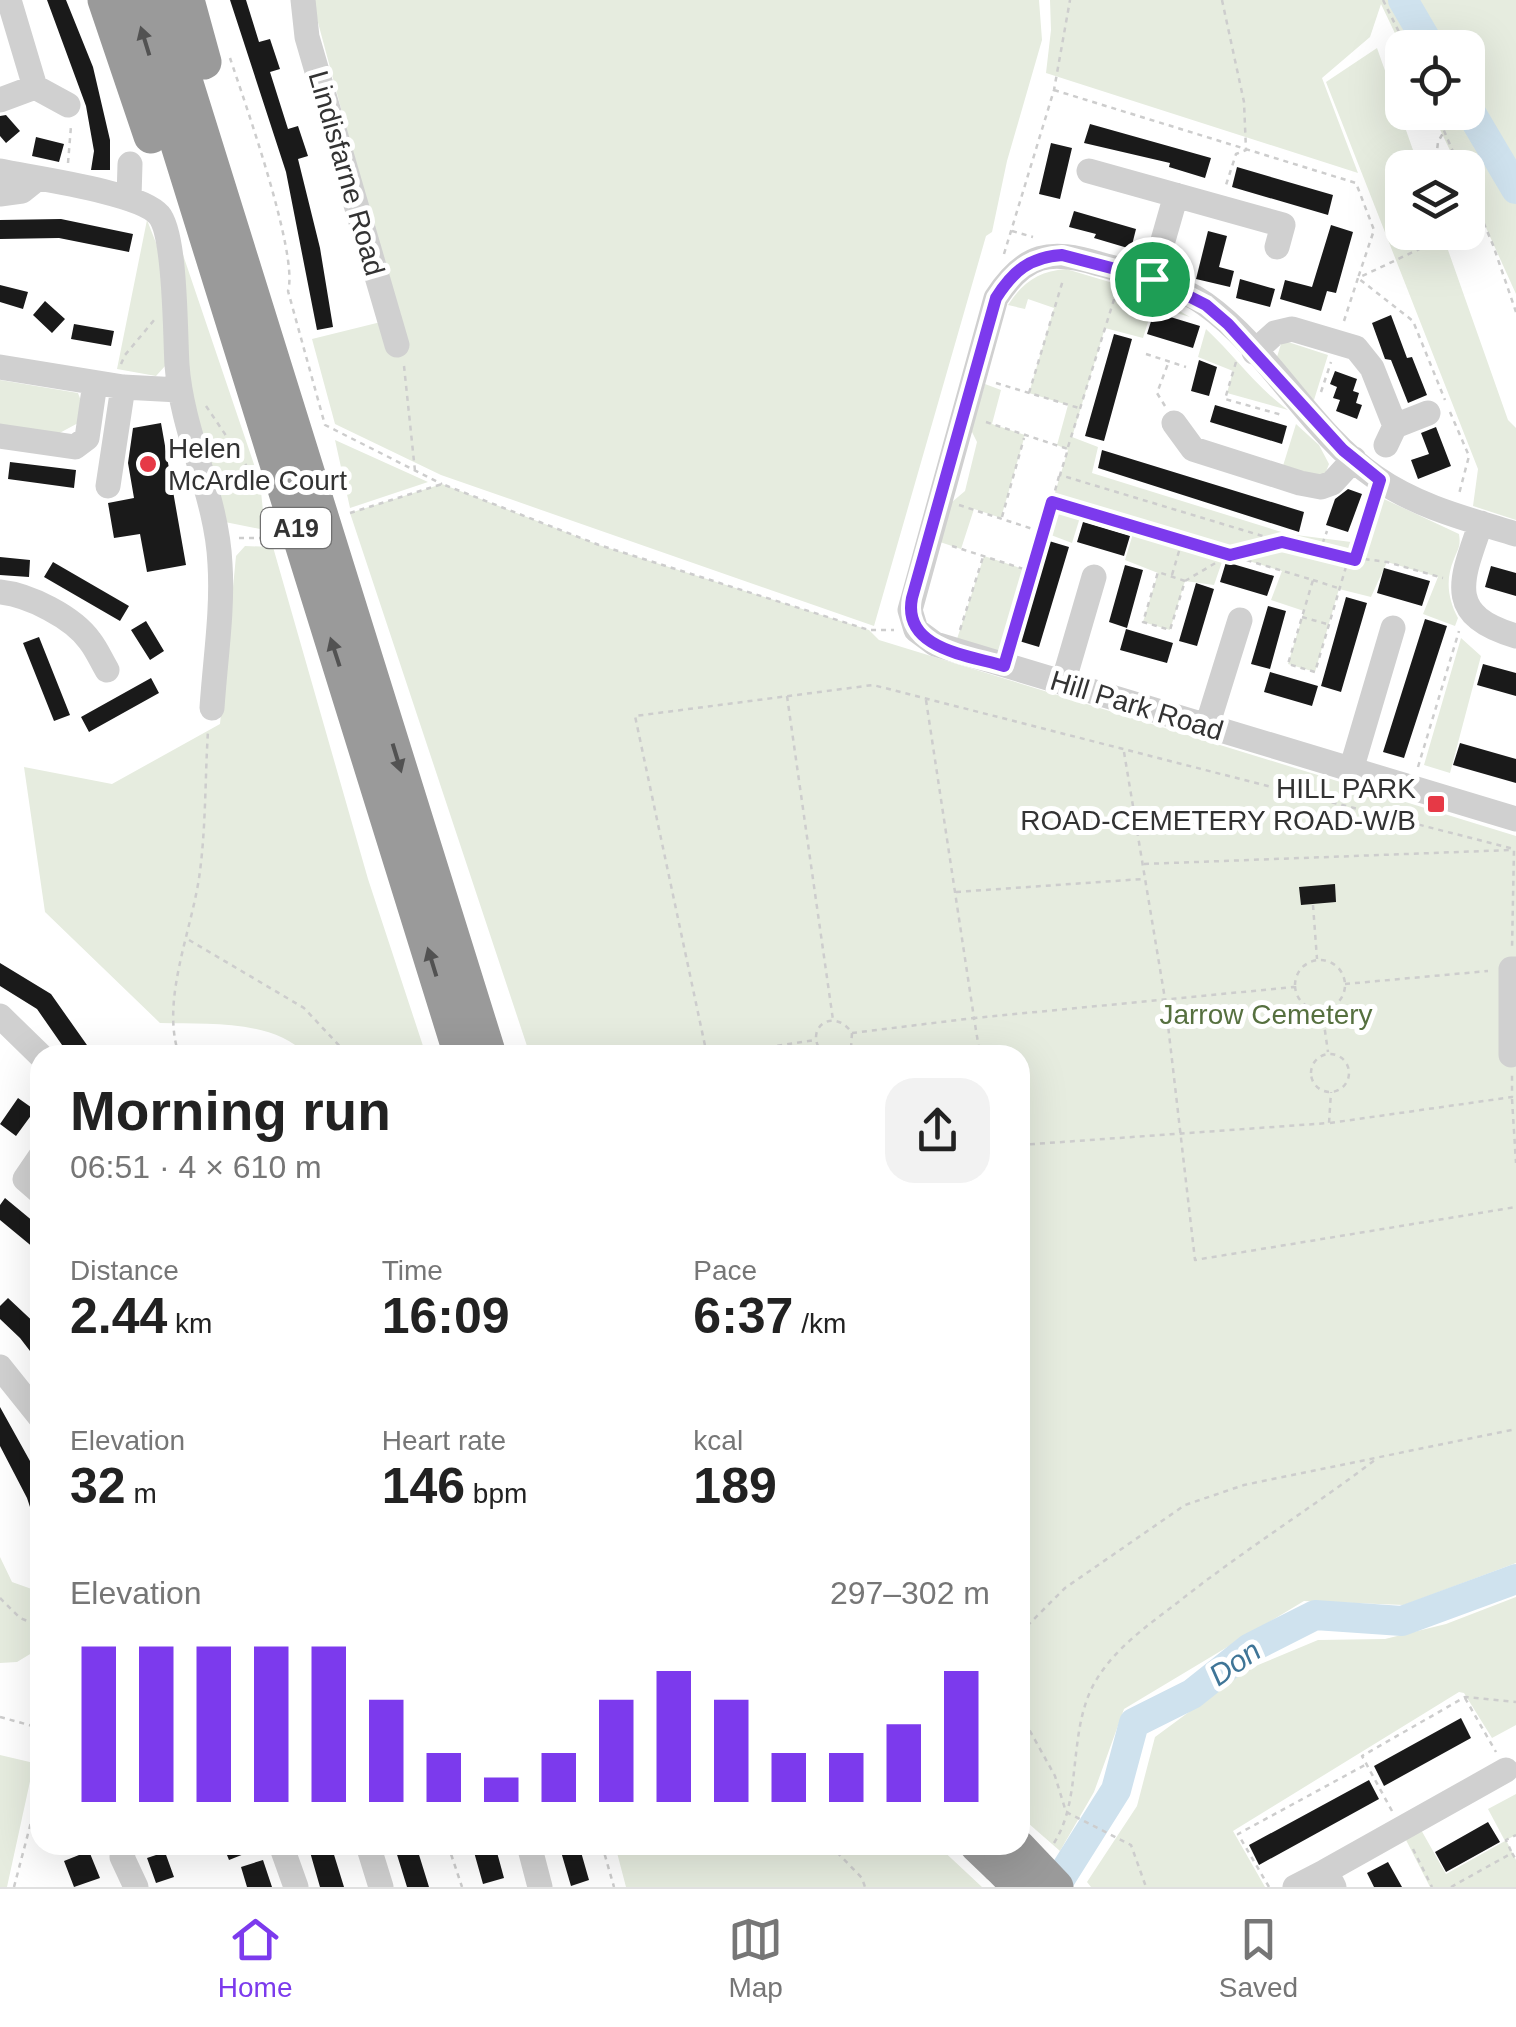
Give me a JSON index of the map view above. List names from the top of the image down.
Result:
{
  "streets": {
    "highway": ["A19"],
    "street": ["Lindisfarne Road", "Hill Park Road"]
  },
  "water": ["Don"],
  "parks": ["Jarrow Cemetery"],
  "places": {
    "other": ["Helen McArdle Court"],
    "transit": ["HILL PARK ROAD-CEMETERY ROAD-W/B"]
  },
  "page": {
    "heading": ["Morning run", "06:51 · 4 × 610 m"],
    "stats": [
      ["Distance", "2.44 km"],
      ["Time", "16:09"],
      ["Pace", "6:37 /km"],
      ["Elevation", "32 m"],
      ["Heart rate", "146 bpm"],
      ["kcal", "189"]
    ],
    "chart": ["Elevation", "297–302 m"],
    "tabs": ["Home", "Map", "Saved"]
  }
}
